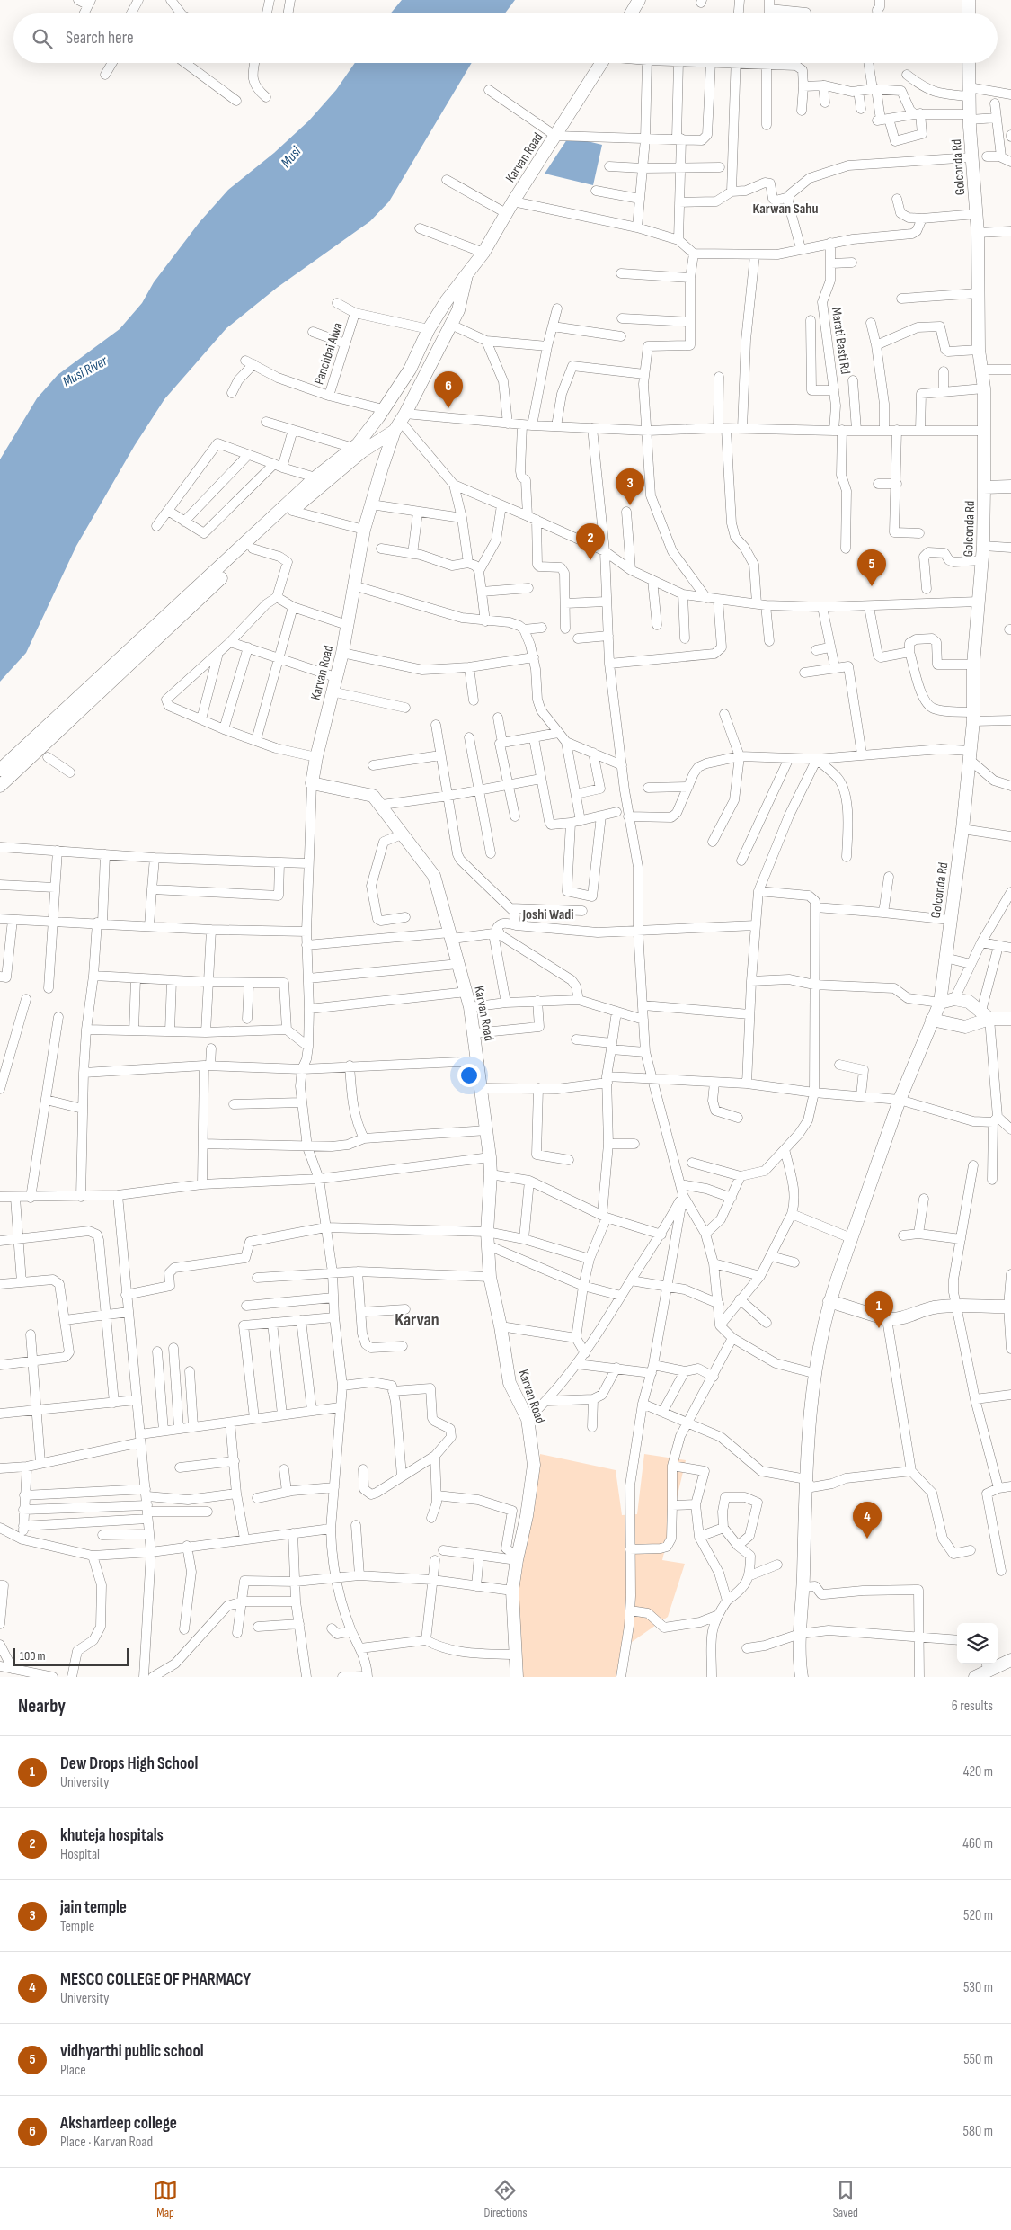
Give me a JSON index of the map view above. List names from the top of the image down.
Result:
{
  "streets": {
    "street": [
      "Karvan Road",
      "Golconda Rd",
      "Marati Basti Rd",
      "Panchbai Alwa"
    ]
  },
  "crossings": [
    ["Karvan Road", "Panchbai Alwa"]
  ],
  "districts": ["Karwan Sahu", "Joshi Wadi", "Karvan"],
  "water": ["Musi", "Musi River"],
  "scale_bar": "100 m",
  "page": {
    "search": "Search here",
    "pins": [
      "6",
      "3",
      "2",
      "5",
      "1",
      "4"
    ],
    "scale": "100 m",
    "heading": ["Nearby", "6 results"],
    "list": [
      {
        "mark": "1",
        "name": "Dew Drops High School",
        "note": "University",
        "value": "420 m"
      },
      {
        "mark": "2",
        "name": "khuteja hospitals",
        "note": "Hospital",
        "value": "460 m"
      },
      {
        "mark": "3",
        "name": "jain temple",
        "note": "Temple",
        "value": "520 m"
      },
      {
        "mark": "4",
        "name": "MESCO COLLEGE OF PHARMACY",
        "note": "University",
        "value": "530 m"
      },
      {
        "mark": "5",
        "name": "vidhyarthi public school",
        "note": "Place",
        "value": "550 m"
      },
      {
        "mark": "6",
        "name": "Akshardeep college",
        "note": "Place · Karvan Road",
        "value": "580 m"
      }
    ],
    "nav": ["Map", "Directions", "Saved"]
  }
}
